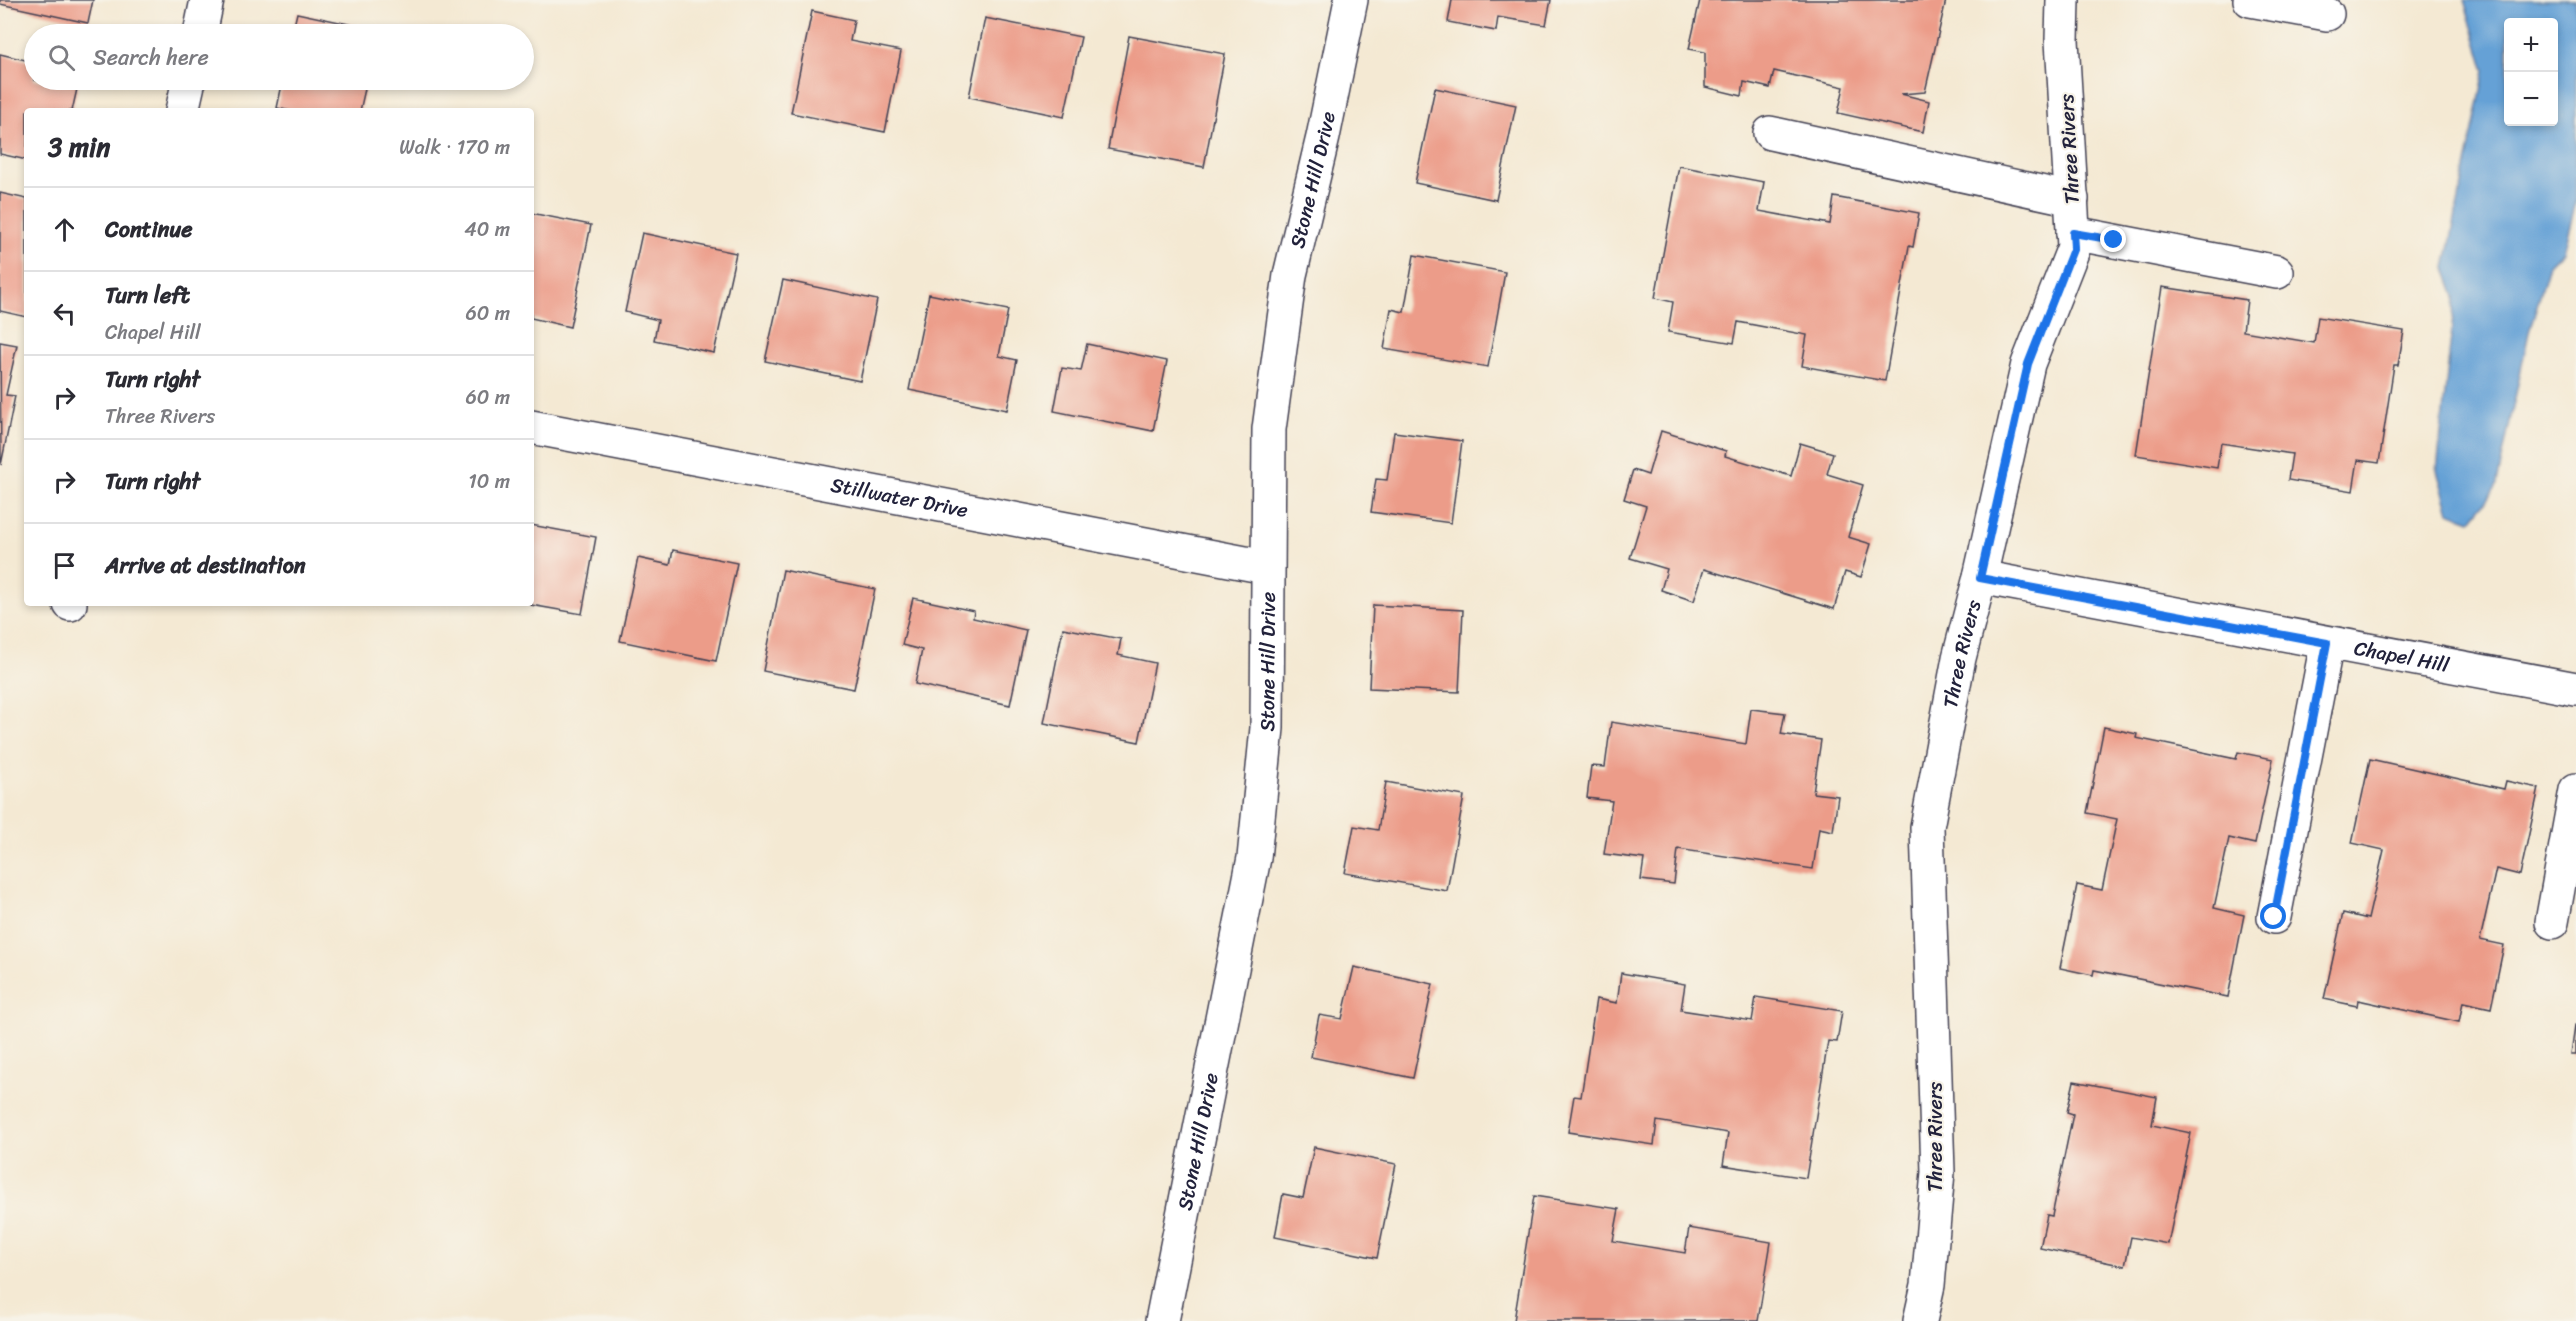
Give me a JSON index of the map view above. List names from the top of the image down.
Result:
{
  "streets": {
    "street": [
      "Three Rivers",
      "Stone Hill Drive",
      "Stillwater Drive",
      "Chapel Hill"
    ]
  },
  "crossings": [
    ["Three Rivers", "Chapel Hill"],
    ["Stone Hill Drive", "Stillwater Drive"]
  ],
  "page": {
    "map_buttons": ["+", "−"],
    "search": "Search here",
    "heading": ["3 min", "Walk · 170 m"],
    "list": [
      ["Continue", "40 m"],
      ["Turn left", "Chapel Hill", "60 m"],
      ["Turn right", "Three Rivers", "60 m"],
      ["Turn right", "10 m"],
      "Arrive at destination"
    ]
  }
}
